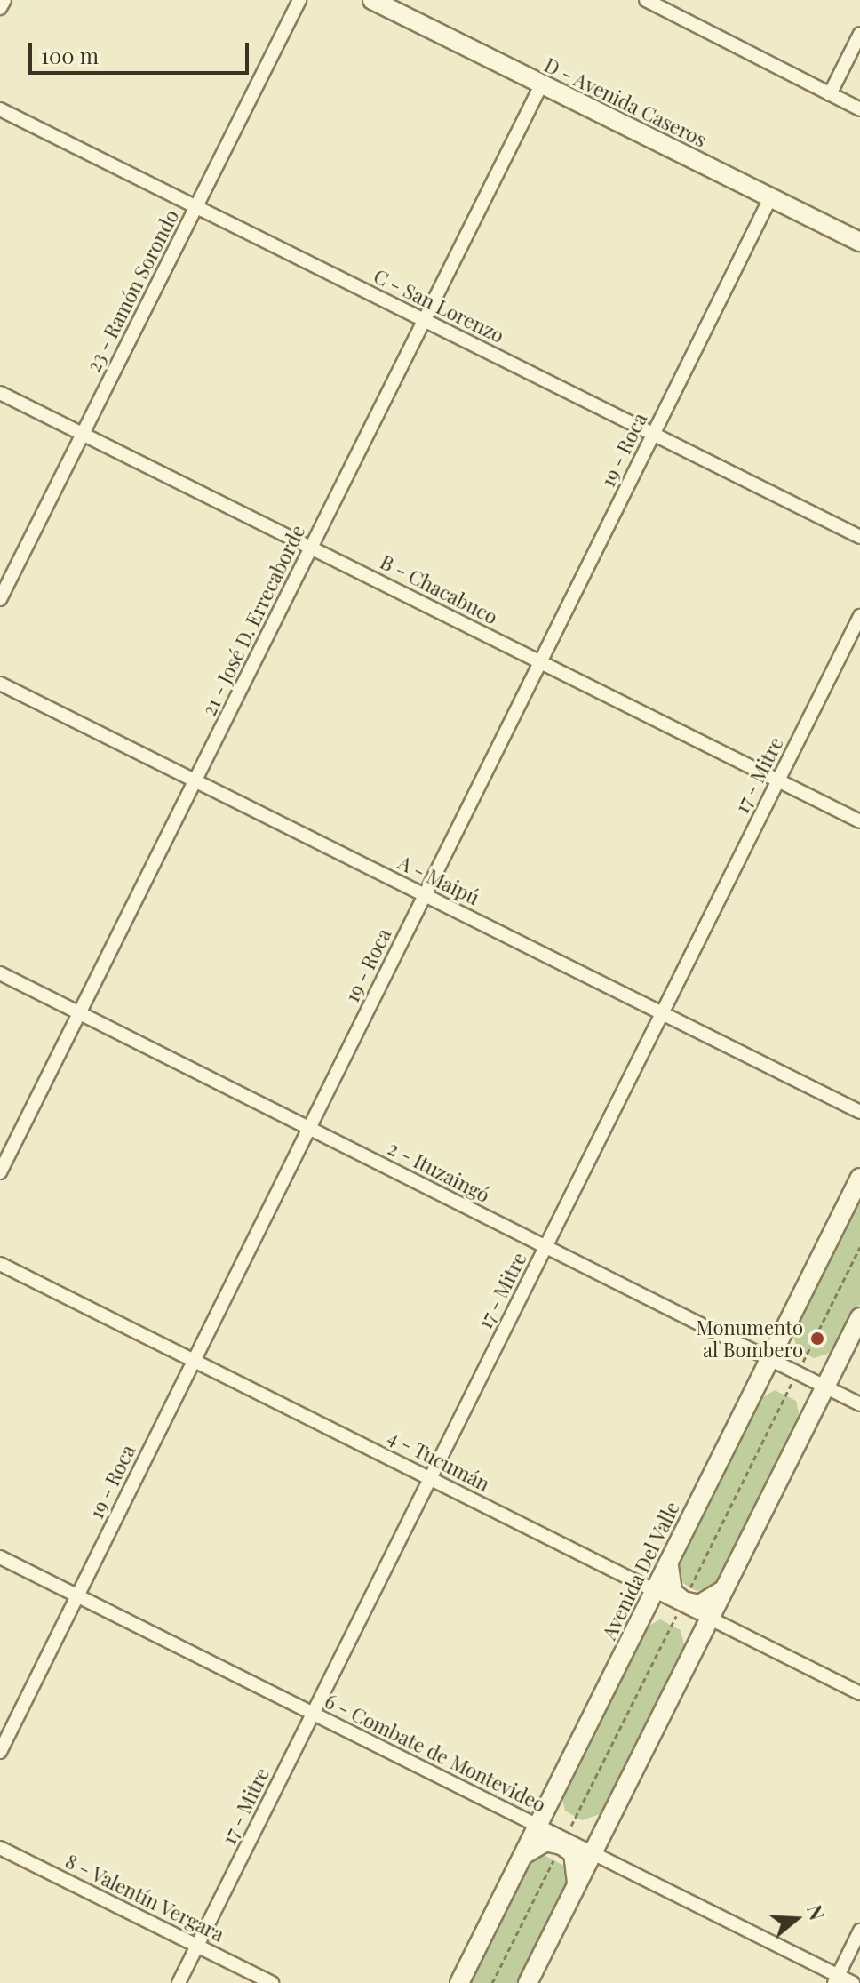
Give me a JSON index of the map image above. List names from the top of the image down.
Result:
{
  "streets": {
    "street": [
      "D - Avenida Caseros",
      "23 - Ramón Sorondo",
      "C - San Lorenzo",
      "19 - Roca",
      "B - Chacabuco",
      "21 - José D. Errecaborde",
      "17 - Mitre",
      "A - Maipú",
      "2 - Ituzaingó",
      "4 - Tucumán",
      "Avenida Del Valle",
      "6 - Combate de Montevideo",
      "8 - Valentín Vergara"
    ]
  },
  "crossings": [
    ["D - Avenida Caseros", "19 - Roca"],
    ["D - Avenida Caseros", "21 - José D. Errecaborde"],
    ["23 - Ramón Sorondo", "C - San Lorenzo"],
    ["23 - Ramón Sorondo", "B - Chacabuco"],
    ["C - San Lorenzo", "19 - Roca"],
    ["C - San Lorenzo", "21 - José D. Errecaborde"],
    ["19 - Roca", "B - Chacabuco"],
    ["19 - Roca", "A - Maipú"],
    ["19 - Roca", "2 - Ituzaingó"],
    ["19 - Roca", "4 - Tucumán"],
    ["19 - Roca", "6 - Combate de Montevideo"],
    ["B - Chacabuco", "21 - José D. Errecaborde"],
    ["B - Chacabuco", "17 - Mitre"],
    ["21 - José D. Errecaborde", "A - Maipú"],
    ["21 - José D. Errecaborde", "2 - Ituzaingó"],
    ["17 - Mitre", "A - Maipú"],
    ["17 - Mitre", "2 - Ituzaingó"],
    ["17 - Mitre", "4 - Tucumán"],
    ["17 - Mitre", "6 - Combate de Montevideo"],
    ["17 - Mitre", "8 - Valentín Vergara"],
    ["2 - Ituzaingó", "Avenida Del Valle"],
    ["4 - Tucumán", "Avenida Del Valle"],
    ["Avenida Del Valle", "6 - Combate de Montevideo"]
  ],
  "places": ["Monumento al Bombero"],
  "scale_bar": "100 m",
  "north": "right"
}
